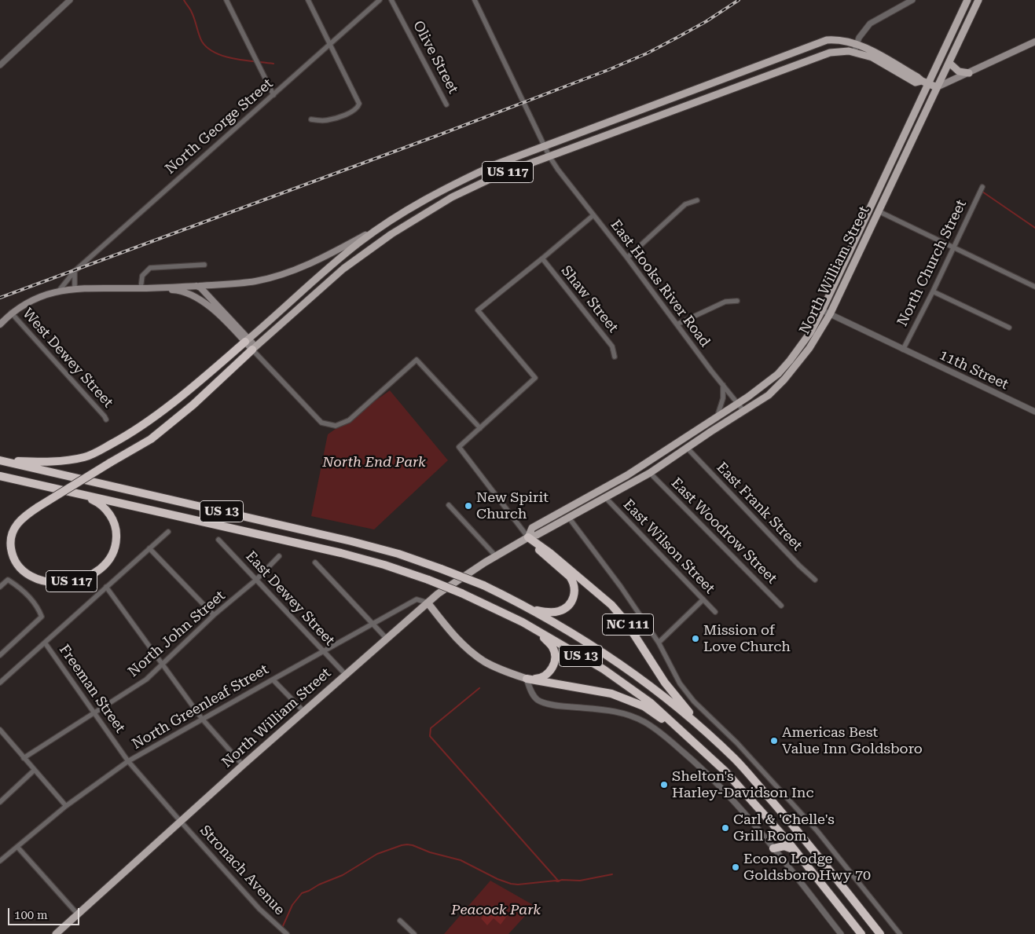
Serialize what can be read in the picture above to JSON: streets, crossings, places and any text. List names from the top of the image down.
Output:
{
  "streets": {
    "highway": ["US 117", "US 13", "NC 111"],
    "main road": ["North William Street"],
    "street": [
      "Olive Street",
      "North George Street",
      "North Church Street",
      "East Hooks River Road",
      "Shaw Street",
      "West Dewey Street",
      "11th Street",
      "East Frank Street",
      "East Woodrow Street",
      "East Wilson Street",
      "East Dewey Street",
      "North John Street",
      "Freeman Street",
      "North Greenleaf Street",
      "Stronach Avenue"
    ]
  },
  "crossings": [
    ["US 117", "East Hooks River Road"],
    ["US 117", "US 13"],
    ["North Church Street", "11th Street"],
    ["North William Street", "East Hooks River Road"],
    ["North William Street", "11th Street"],
    ["North William Street", "East Frank Street"],
    ["North William Street", "East Woodrow Street"],
    ["North William Street", "East Wilson Street"],
    ["North William Street", "East Dewey Street"],
    ["North William Street", "NC 111"],
    ["North William Street", "Freeman Street"],
    ["North William Street", "North Greenleaf Street"],
    ["North William Street", "Stronach Avenue"],
    ["US 13", "NC 111"],
    ["East Dewey Street", "North John Street"],
    ["East Dewey Street", "North Greenleaf Street"],
    ["North John Street", "Freeman Street"],
    ["Freeman Street", "North Greenleaf Street"],
    ["Freeman Street", "Stronach Avenue"]
  ],
  "parks": ["North End Park", "Peacock Park"],
  "places": [
    "New Spirit Church",
    "Mission of Love Church",
    "Americas Best Value Inn Goldsboro",
    "Shelton's Harley-Davidson Inc",
    "Carl & 'Chelle's Grill Room",
    "Econo Lodge Goldsboro Hwy 70"
  ],
  "scale_bar": "100 m"
}
